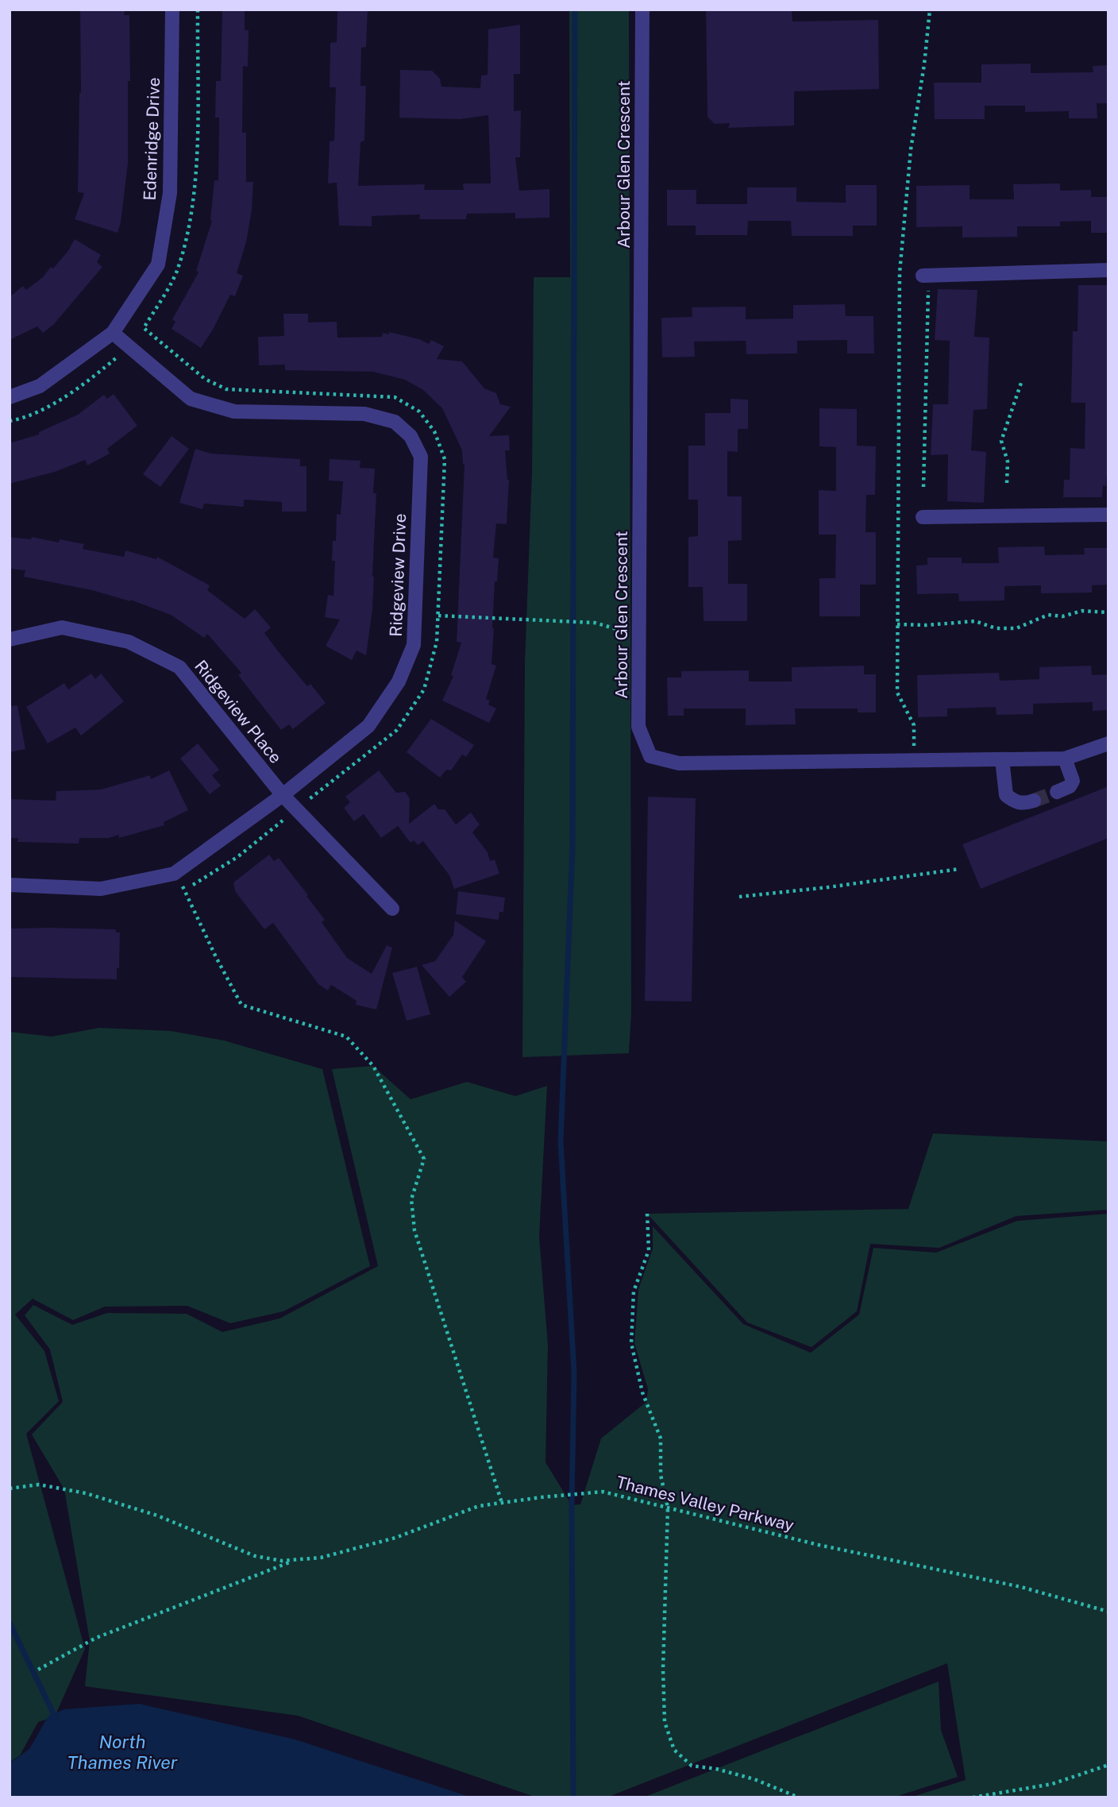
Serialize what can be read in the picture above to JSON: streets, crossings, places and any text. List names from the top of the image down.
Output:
{
  "streets": {
    "street": [
      "Edenridge Drive",
      "Arbour Glen Crescent",
      "Ridgeview Drive",
      "Ridgeview Place"
    ],
    "path": ["Thames Valley Parkway"]
  },
  "crossings": [
    ["Edenridge Drive", "Ridgeview Drive"],
    ["Ridgeview Drive", "Ridgeview Place"]
  ],
  "water": ["North Thames River"]
}
